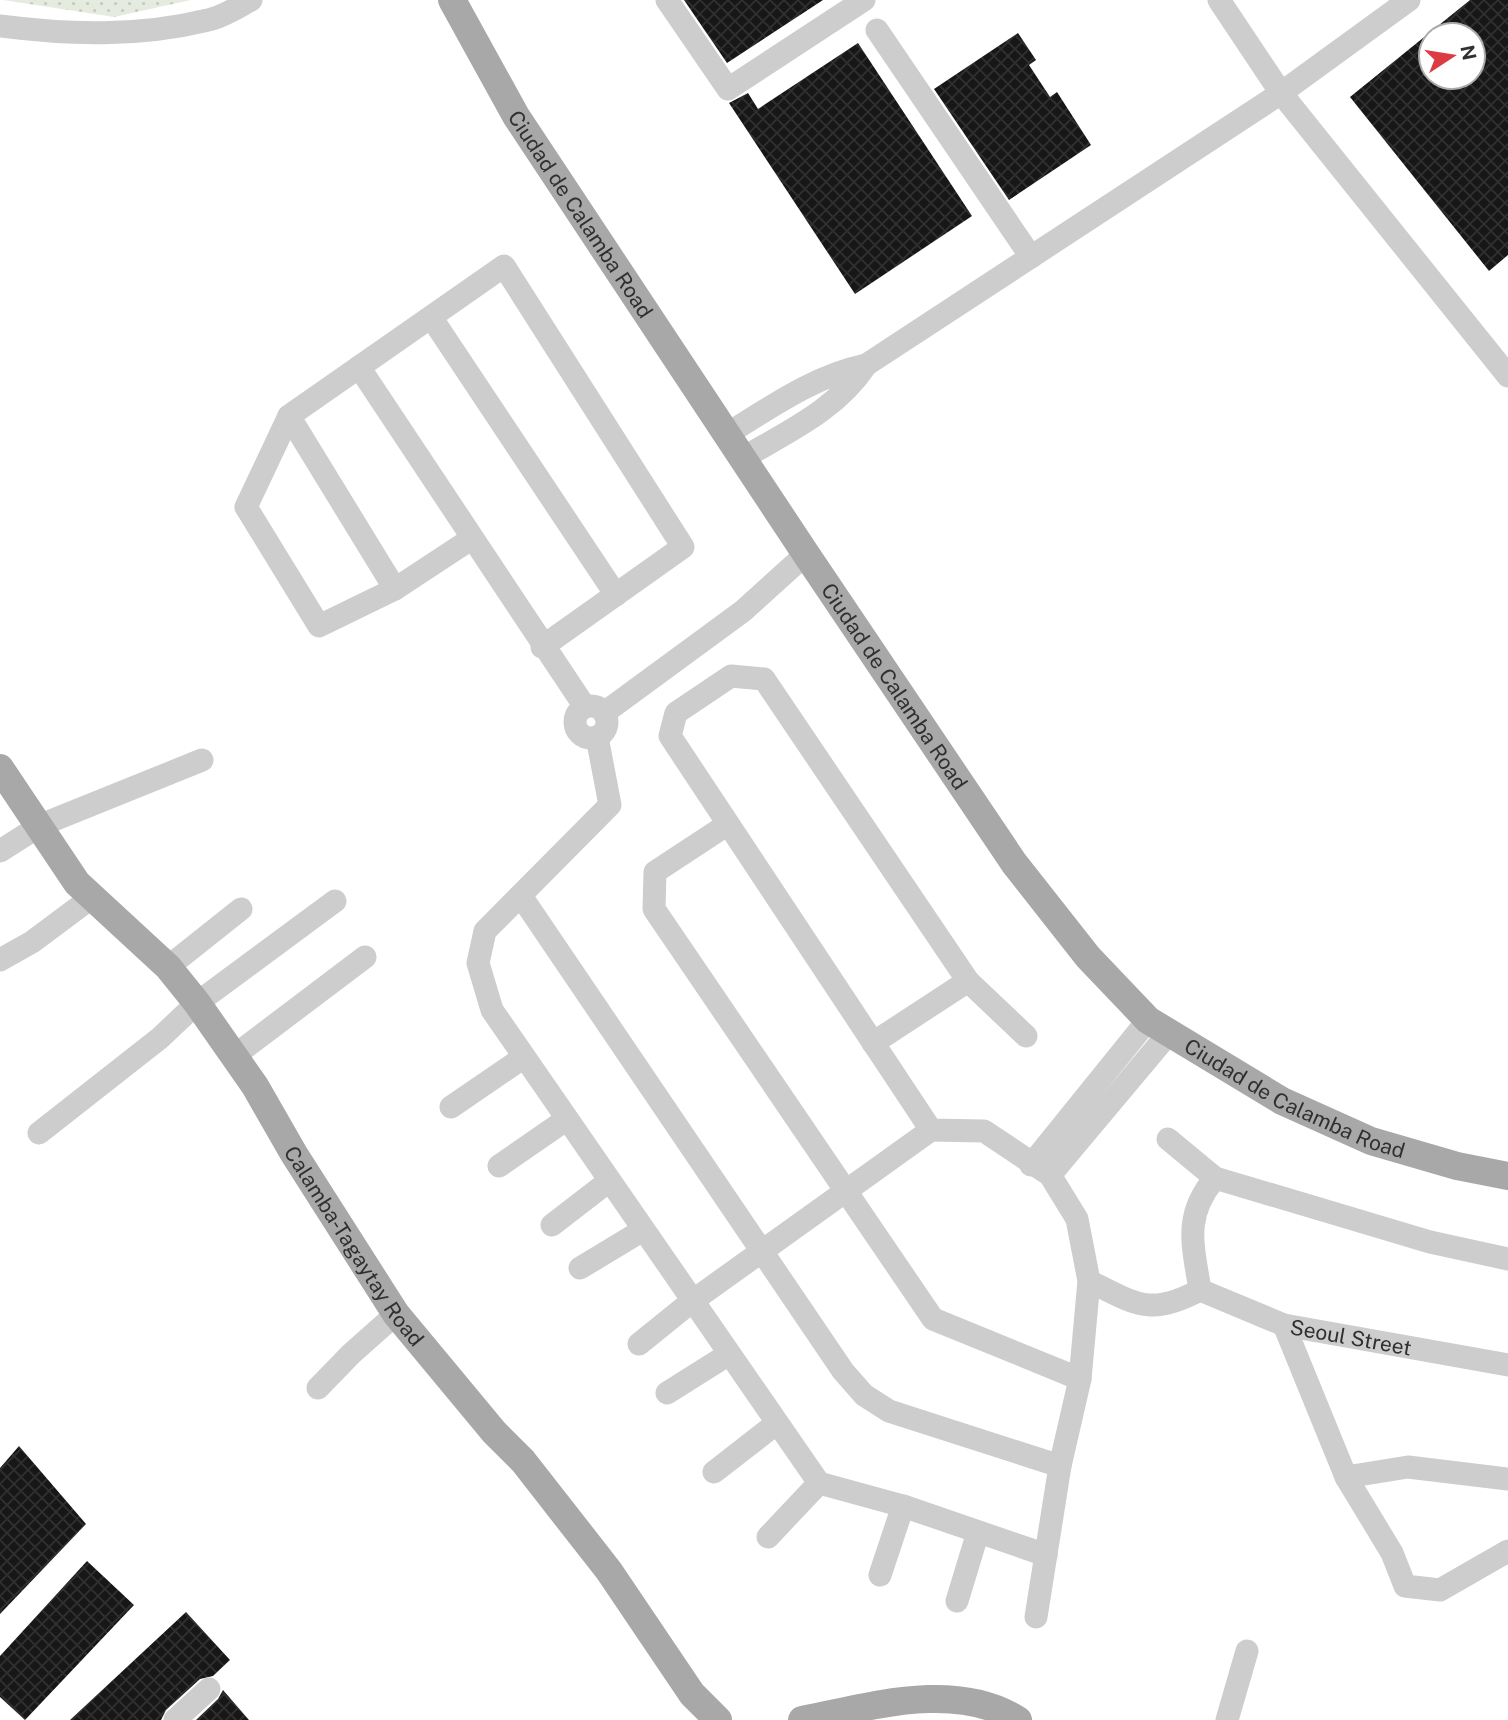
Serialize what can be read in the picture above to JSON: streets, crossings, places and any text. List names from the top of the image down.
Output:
{
  "streets": {
    "main road": ["Ciudad de Calamba Road", "Calamba-Tagaytay Road"],
    "street": ["Seoul Street"]
  },
  "north": "right"
}
